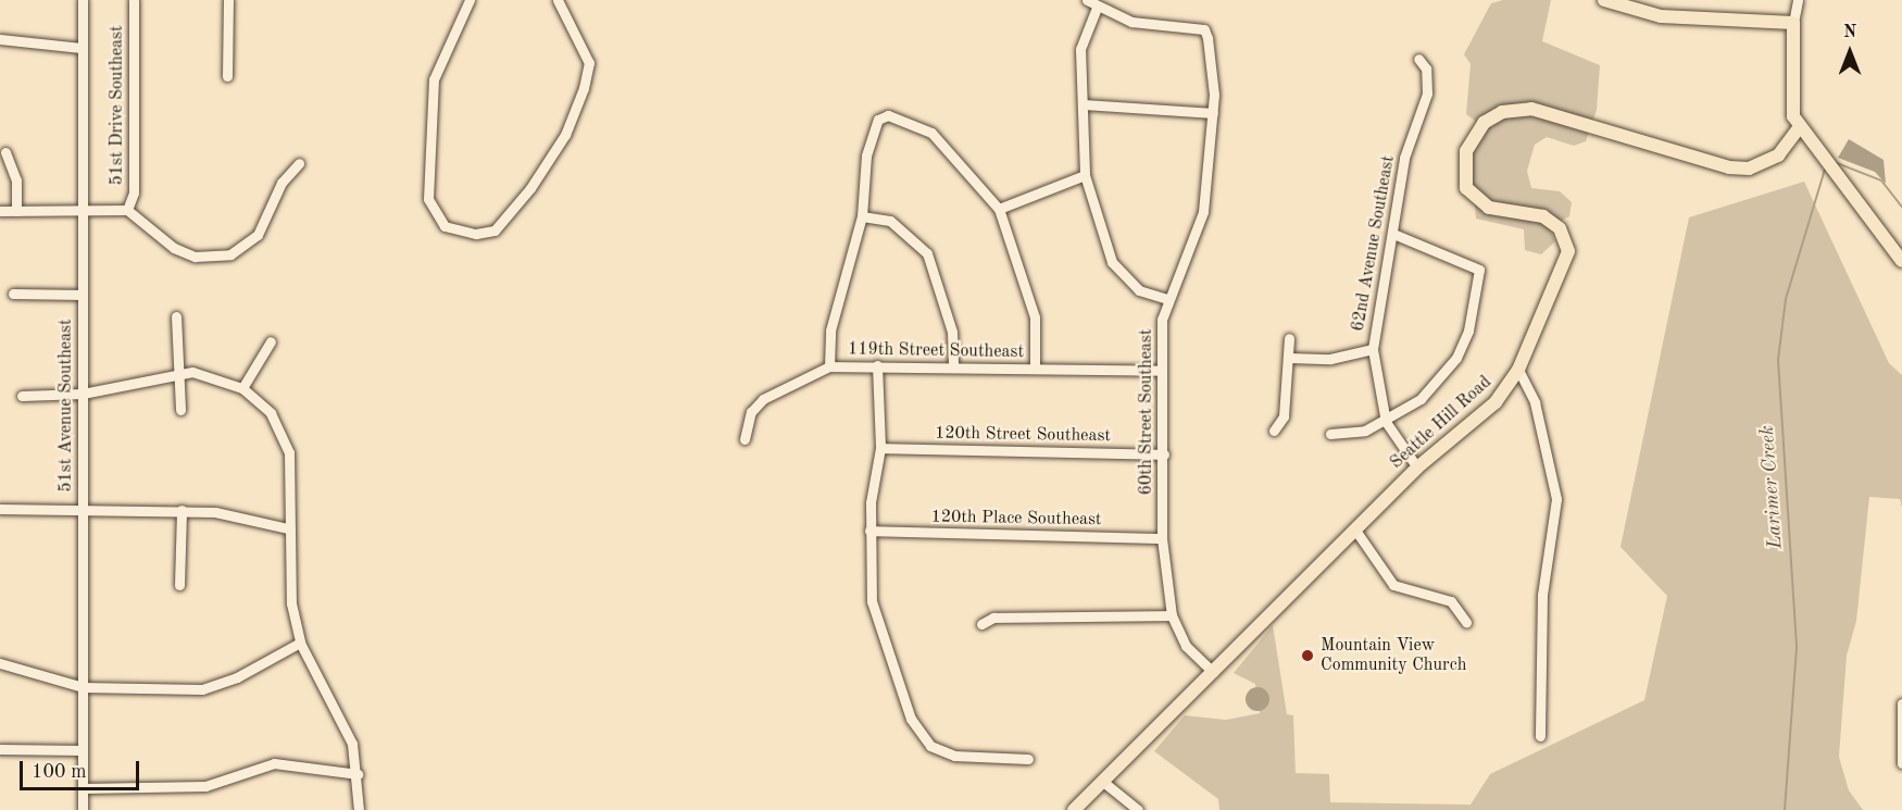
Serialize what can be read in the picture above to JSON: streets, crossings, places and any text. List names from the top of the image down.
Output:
{
  "streets": {
    "main road": ["Seattle Hill Road"],
    "street": [
      "51st Drive Southeast",
      "62nd Avenue Southeast",
      "119th Street Southeast",
      "51st Avenue Southeast",
      "60th Street Southeast",
      "120th Street Southeast",
      "120th Place Southeast"
    ]
  },
  "crossings": [
    ["62nd Avenue Southeast", "Seattle Hill Road"],
    ["119th Street Southeast", "60th Street Southeast"],
    ["60th Street Southeast", "Seattle Hill Road"],
    ["60th Street Southeast", "120th Street Southeast"],
    ["60th Street Southeast", "120th Place Southeast"]
  ],
  "water": ["Larimer Creek"],
  "places": ["Mountain View Community Church"],
  "scale_bar": "100 m",
  "north": "top"
}
